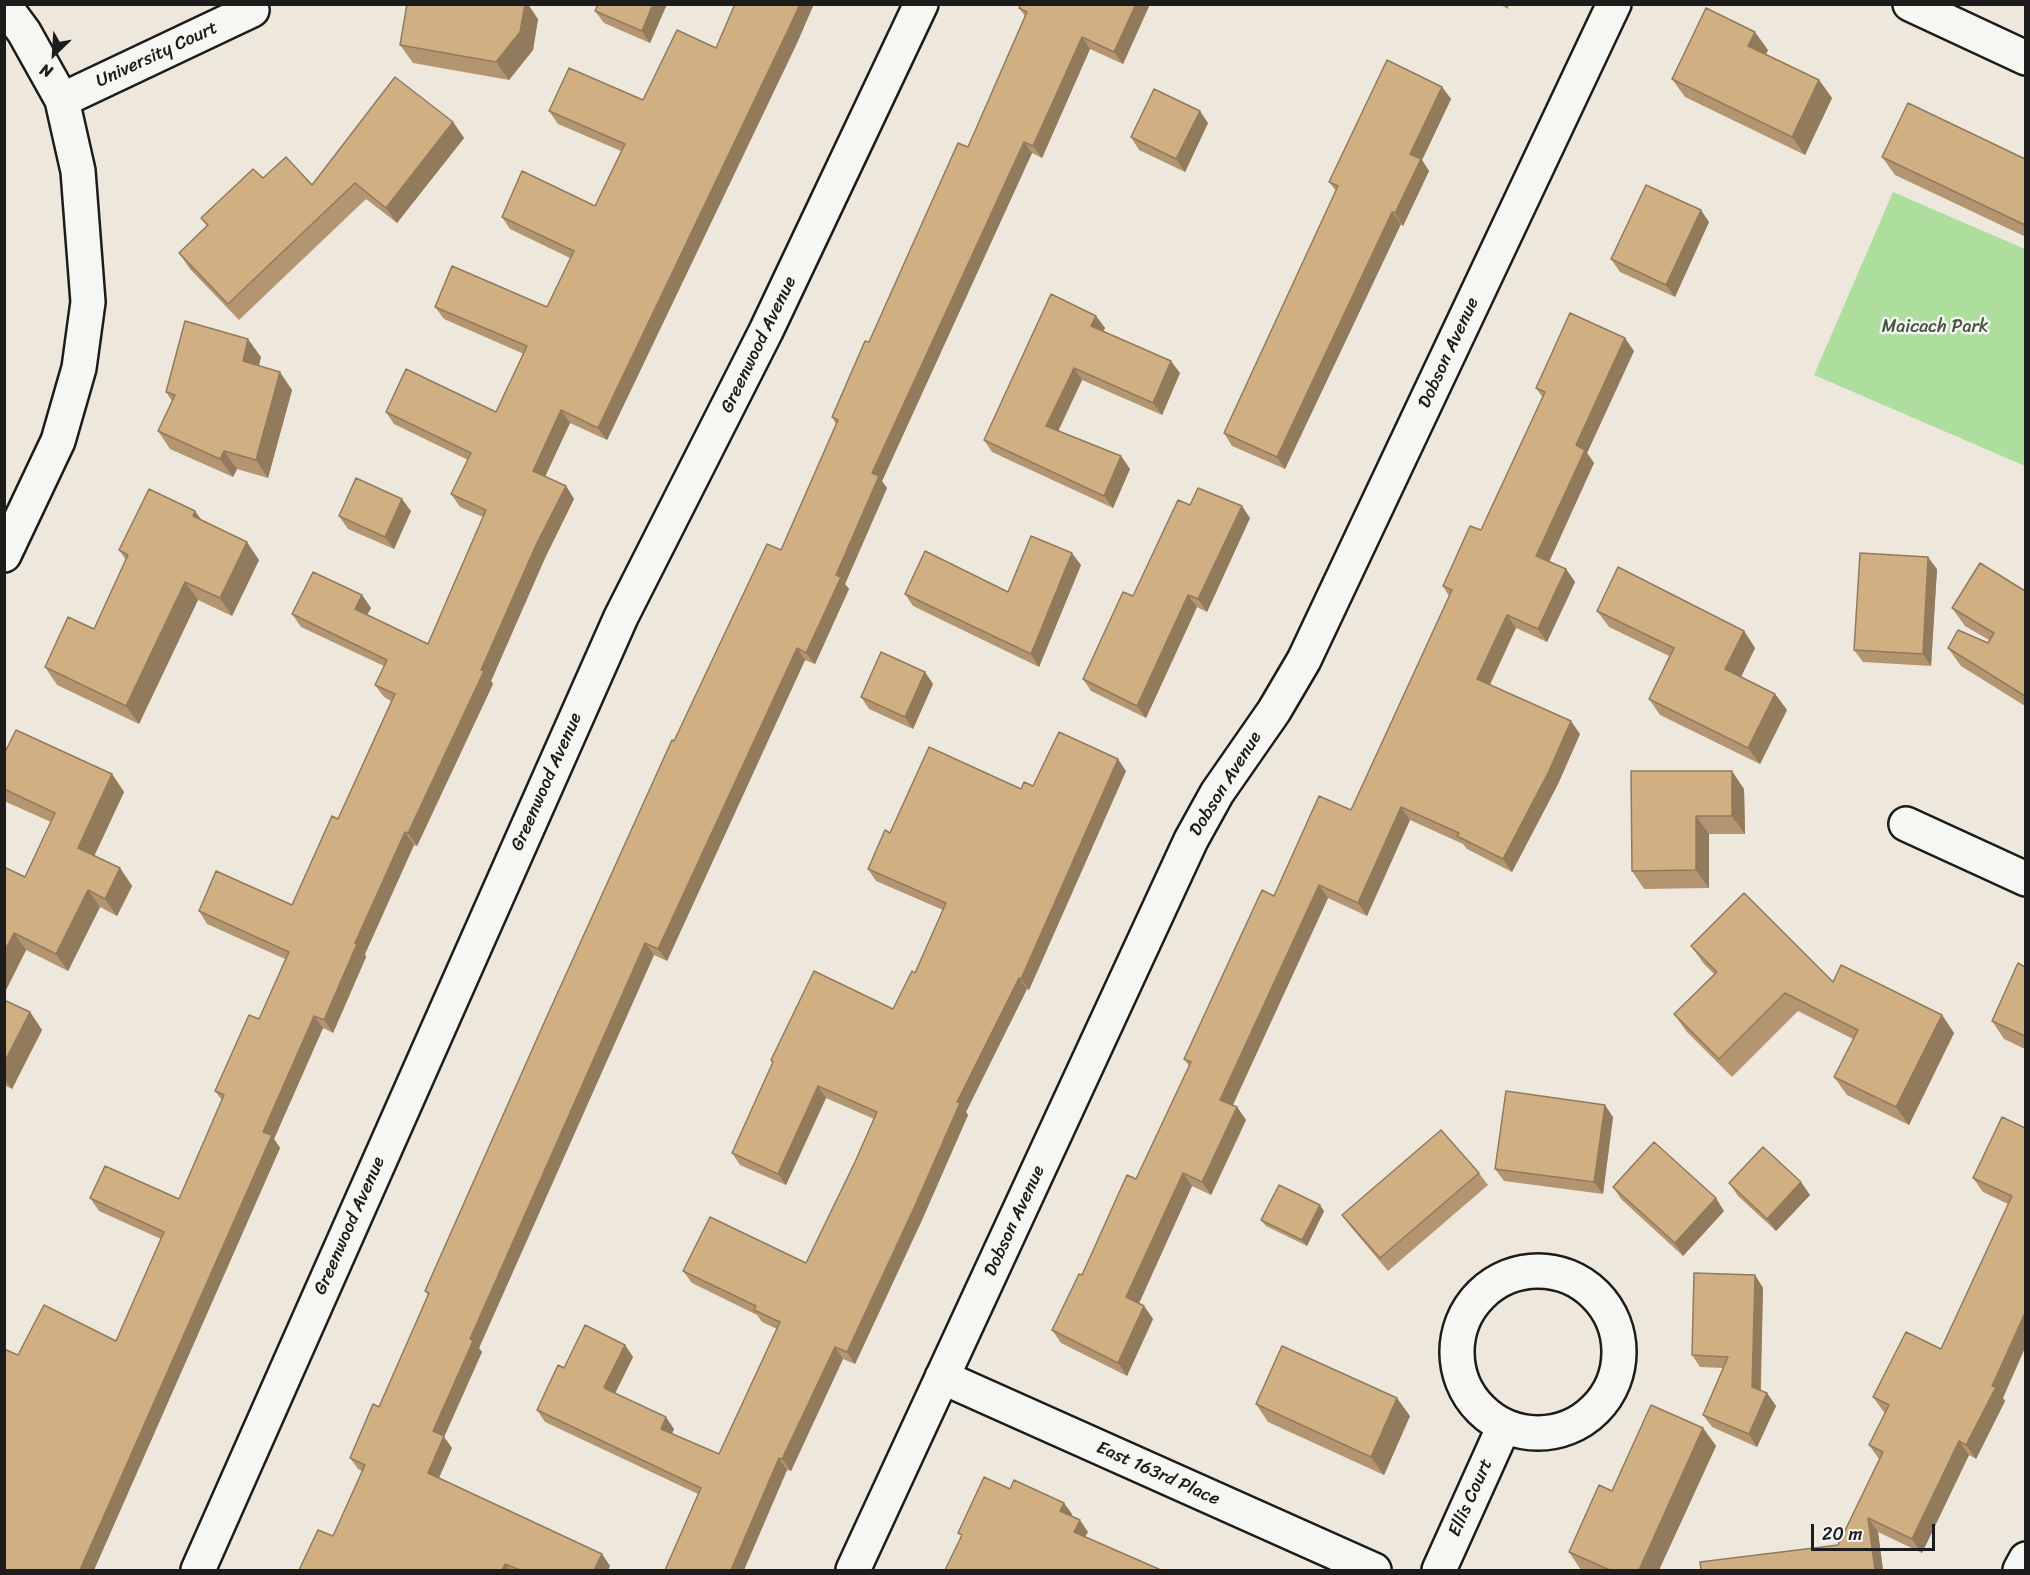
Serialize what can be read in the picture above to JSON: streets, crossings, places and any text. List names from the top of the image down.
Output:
{
  "streets": {
    "street": [
      "University Court",
      "Greenwood Avenue",
      "Dobson Avenue",
      "East 163rd Place",
      "Ellis Court"
    ]
  },
  "crossings": [
    ["Dobson Avenue", "East 163rd Place"]
  ],
  "parks": ["Maicach Park"],
  "scale_bar": "20 m",
  "north": "bottom left"
}
